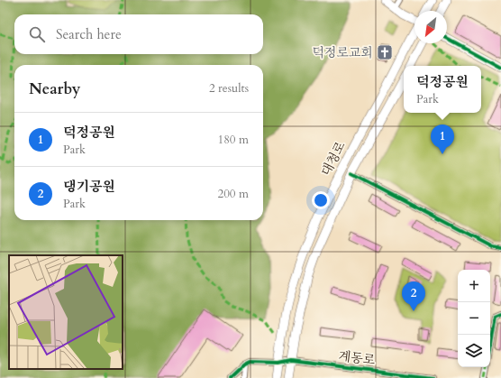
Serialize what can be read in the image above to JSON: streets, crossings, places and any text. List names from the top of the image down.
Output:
{
  "streets": {
    "main road": ["대청로"],
    "street": ["계동로"]
  },
  "crossings": [
    ["대청로", "계동로"]
  ],
  "places": {
    "church": ["덕정로교회"]
  },
  "north": "bottom left",
  "page": {
    "search": "Search here",
    "heading": ["Nearby", "2 results"],
    "popup": ["덕정공원", "Park"],
    "list": [
      {
        "mark": "1",
        "name": "덕정공원",
        "note": "Park",
        "value": "180 m"
      },
      {
        "mark": "2",
        "name": "댕기공원",
        "note": "Park",
        "value": "200 m"
      }
    ],
    "pins": ["1", "2"],
    "map_buttons": ["+", "−"]
  }
}
